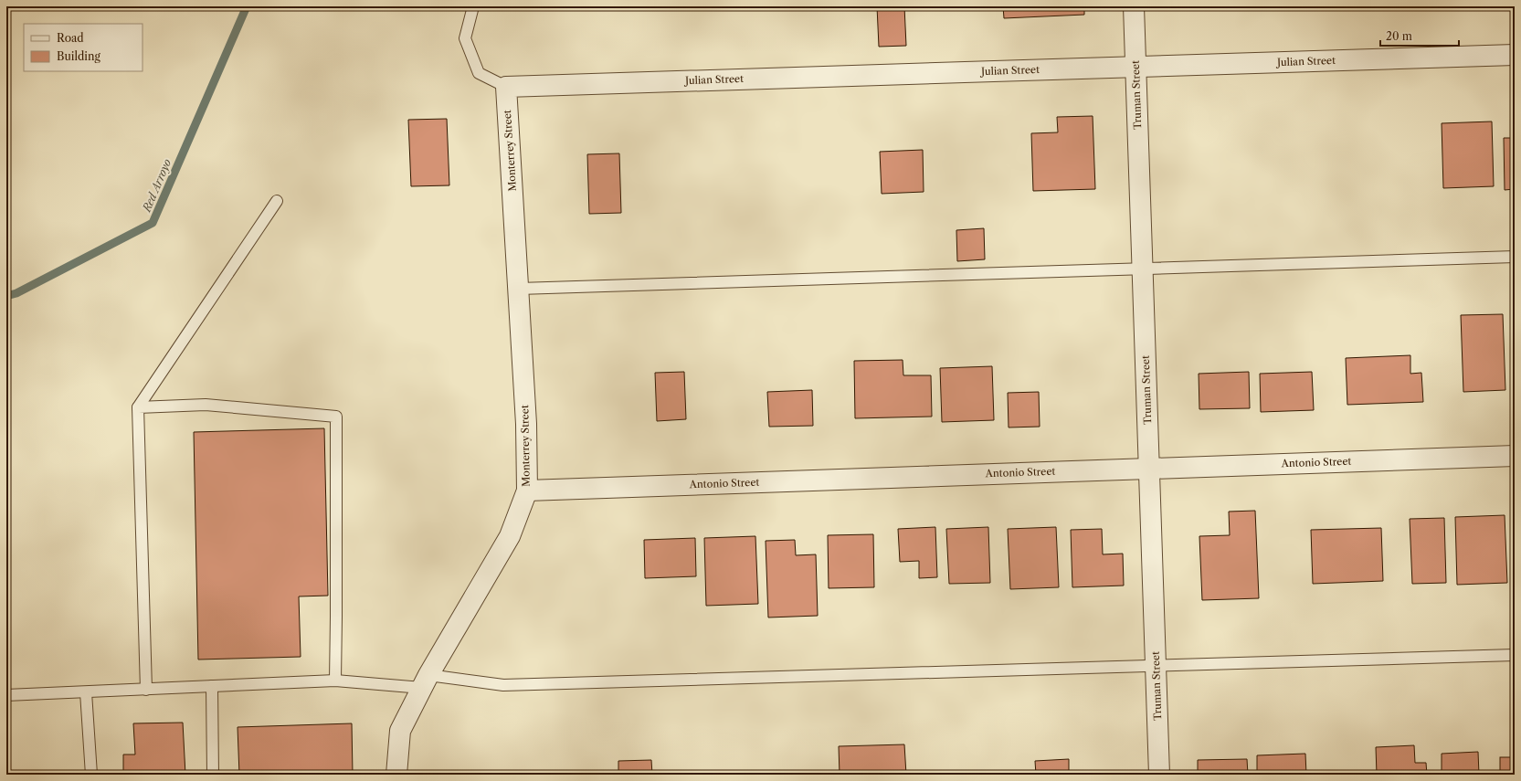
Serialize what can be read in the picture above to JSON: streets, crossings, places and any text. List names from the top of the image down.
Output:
{
  "streets": {
    "street": [
      "Julian Street",
      "Truman Street",
      "Monterrey Street",
      "Antonio Street"
    ]
  },
  "crossings": [
    ["Julian Street", "Truman Street"],
    ["Julian Street", "Monterrey Street"],
    ["Truman Street", "Antonio Street"],
    ["Monterrey Street", "Antonio Street"]
  ],
  "water": ["Red Arroyo"],
  "legend": ["Road", "Building"],
  "scale_bar": "20 m"
}
